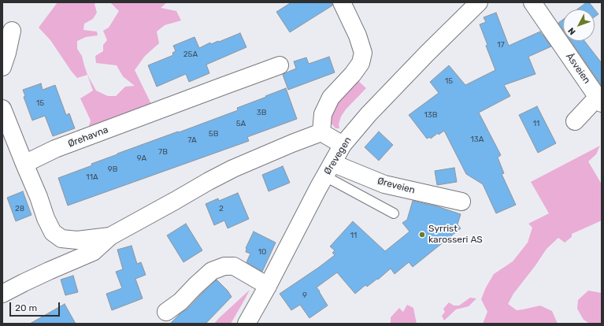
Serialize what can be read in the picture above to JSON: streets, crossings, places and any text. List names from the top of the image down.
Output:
{
  "streets": {
    "street": [
      "Åsveien",
      "Ørehavna",
      "Ørevegen",
      "Øreveien"
    ]
  },
  "crossings": [
    ["Ørevegen", "Øreveien"]
  ],
  "places": ["Syrrist karosseri AS"],
  "house_numbers": [
    "17",
    "25A",
    "15",
    "15",
    "3B",
    "13B",
    "5A",
    "11",
    "5B",
    "13A",
    "7A",
    "7B",
    "9A",
    "9B",
    "11A",
    "28",
    "2",
    "11",
    "10",
    "9"
  ],
  "scale_bar": "20 m",
  "north": "bottom left"
}
